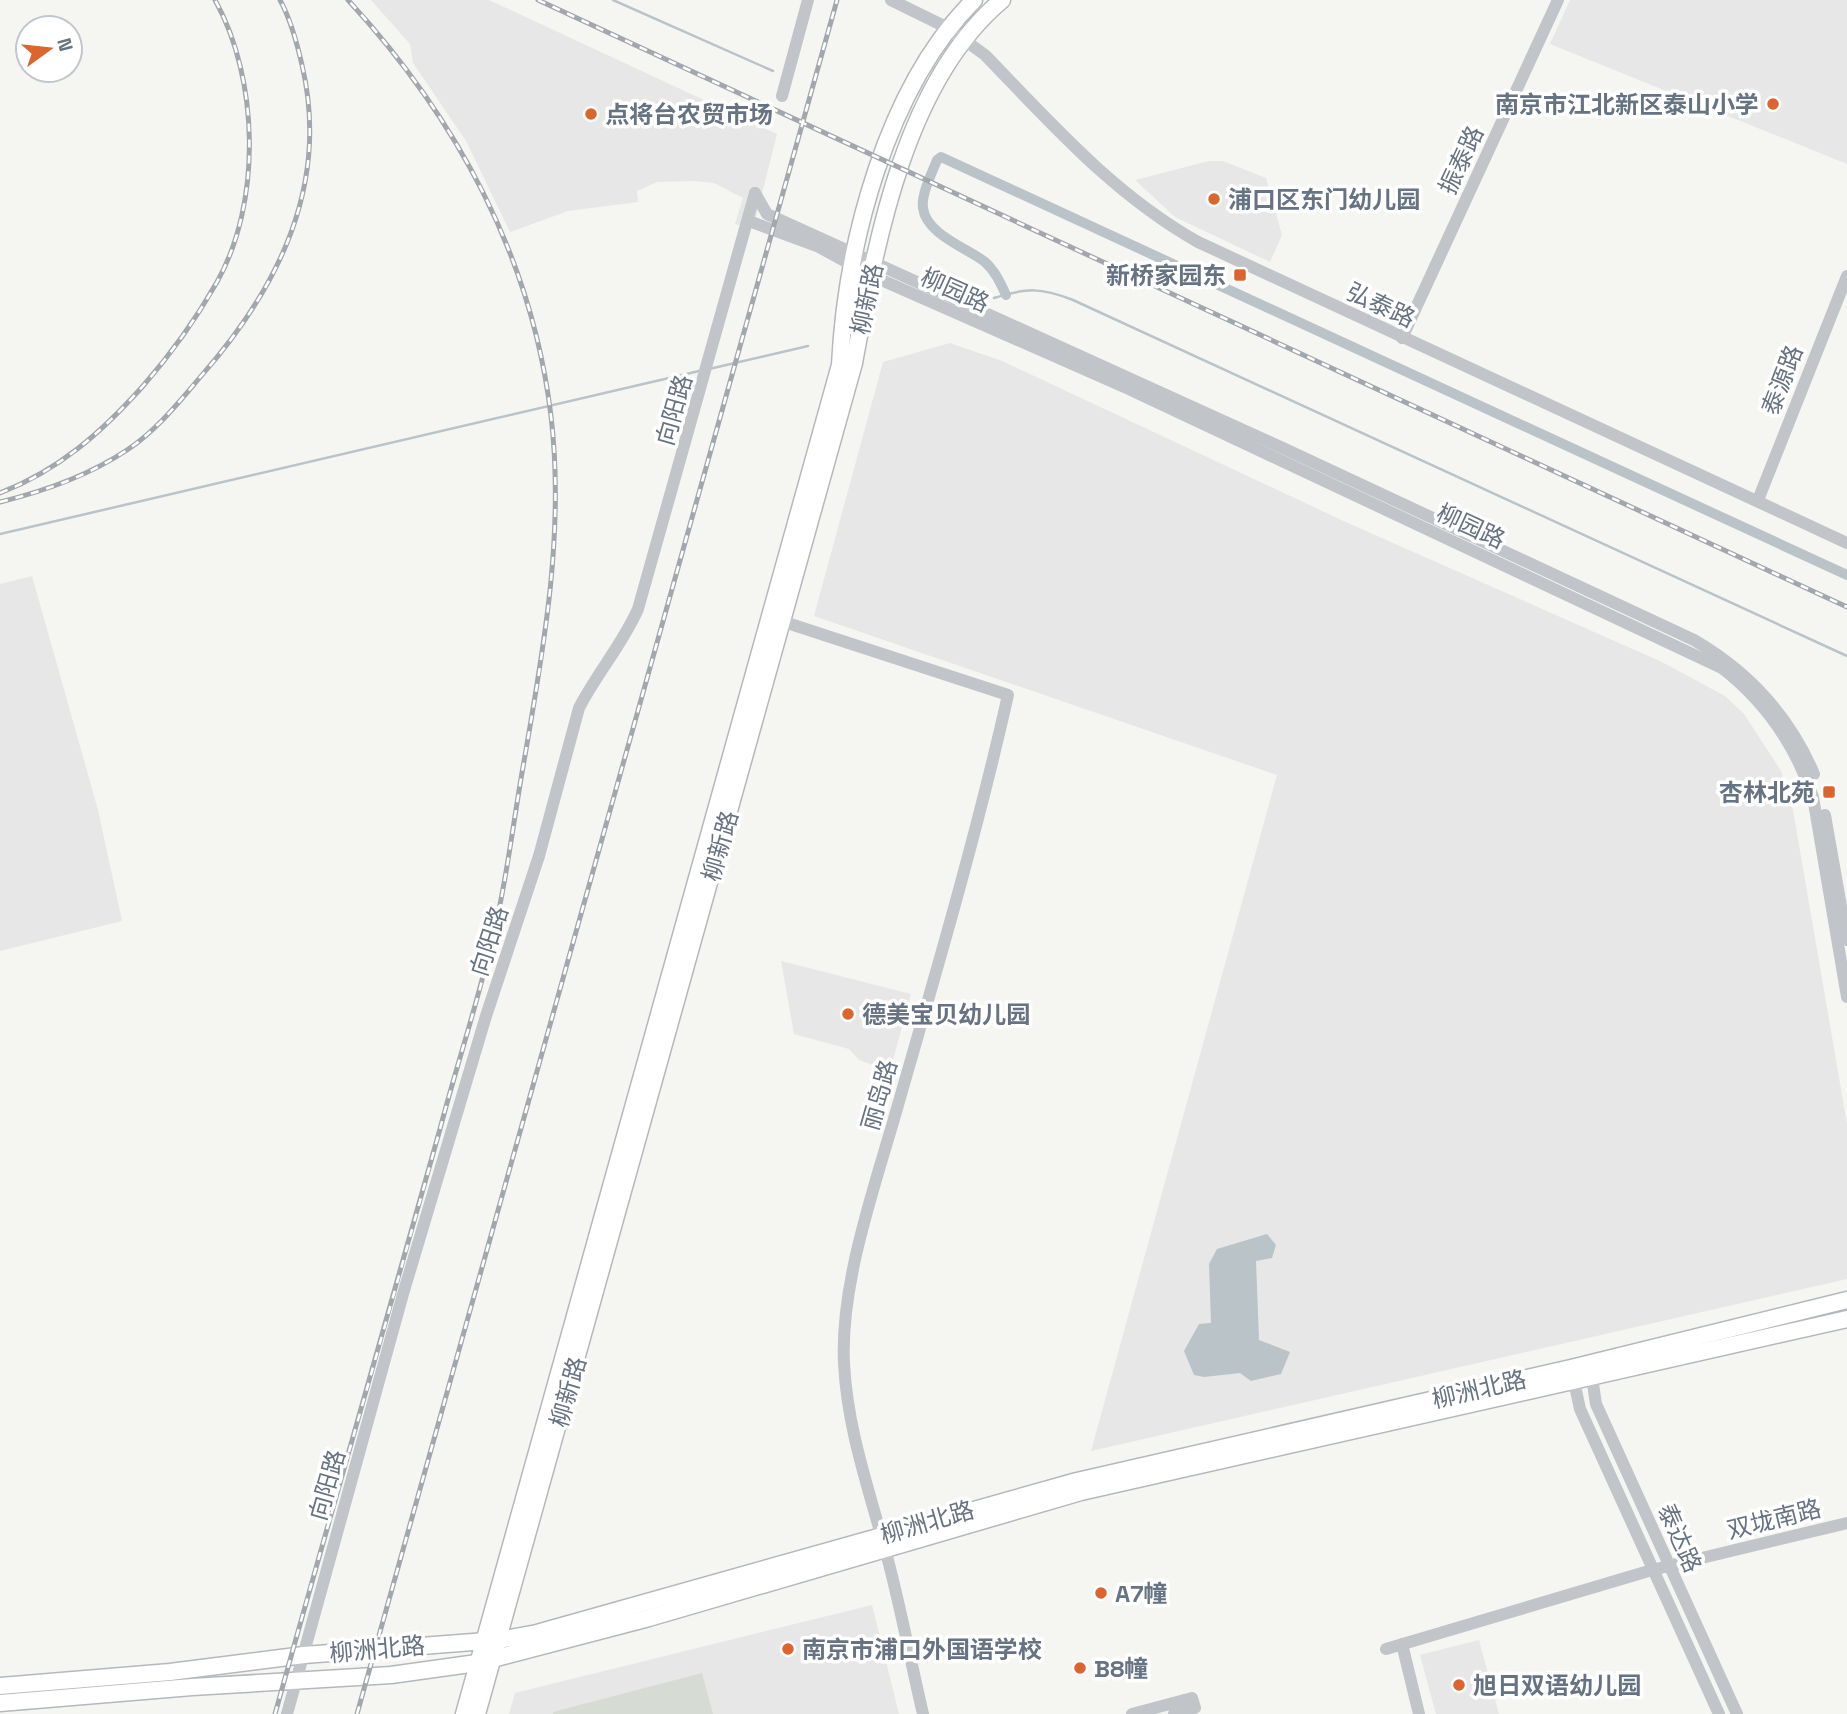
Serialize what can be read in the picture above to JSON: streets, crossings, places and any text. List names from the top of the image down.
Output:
{
  "streets": {
    "main road": ["柳新路", "柳洲北路"],
    "street": [
      "振泰路",
      "柳园路",
      "弘泰路",
      "泰源路",
      "向阳路",
      "丽岛路",
      "双垅南路",
      "泰达路"
    ]
  },
  "crossings": [
    ["振泰路", "弘泰路"],
    ["柳园路", "柳新路"],
    ["柳新路", "弘泰路"],
    ["柳新路", "向阳路"],
    ["柳新路", "丽岛路"],
    ["柳新路", "柳洲北路"],
    ["弘泰路", "泰源路"],
    ["向阳路", "柳洲北路"],
    ["丽岛路", "柳洲北路"],
    ["柳洲北路", "泰达路"],
    ["双垅南路", "泰达路"]
  ],
  "places": {
    "other": [
      "南京市江北新区泰山小学",
      "点将台农贸市场",
      "浦口区东门幼儿园",
      "德美宝贝幼儿园",
      "A7幢",
      "南京市浦口外国语学校",
      "B8幢",
      "旭日双语幼儿园"
    ],
    "transit": ["新桥家园东", "杏林北苑"]
  },
  "north": "right"
}
